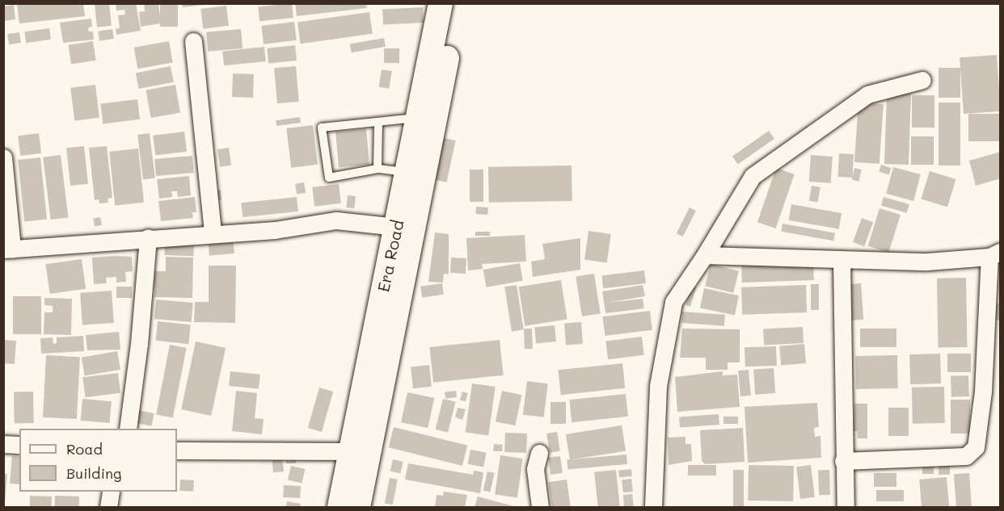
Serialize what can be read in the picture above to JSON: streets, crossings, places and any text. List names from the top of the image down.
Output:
{
  "streets": {
    "main road": ["Era Road"]
  },
  "legend": ["Road", "Building"]
}
